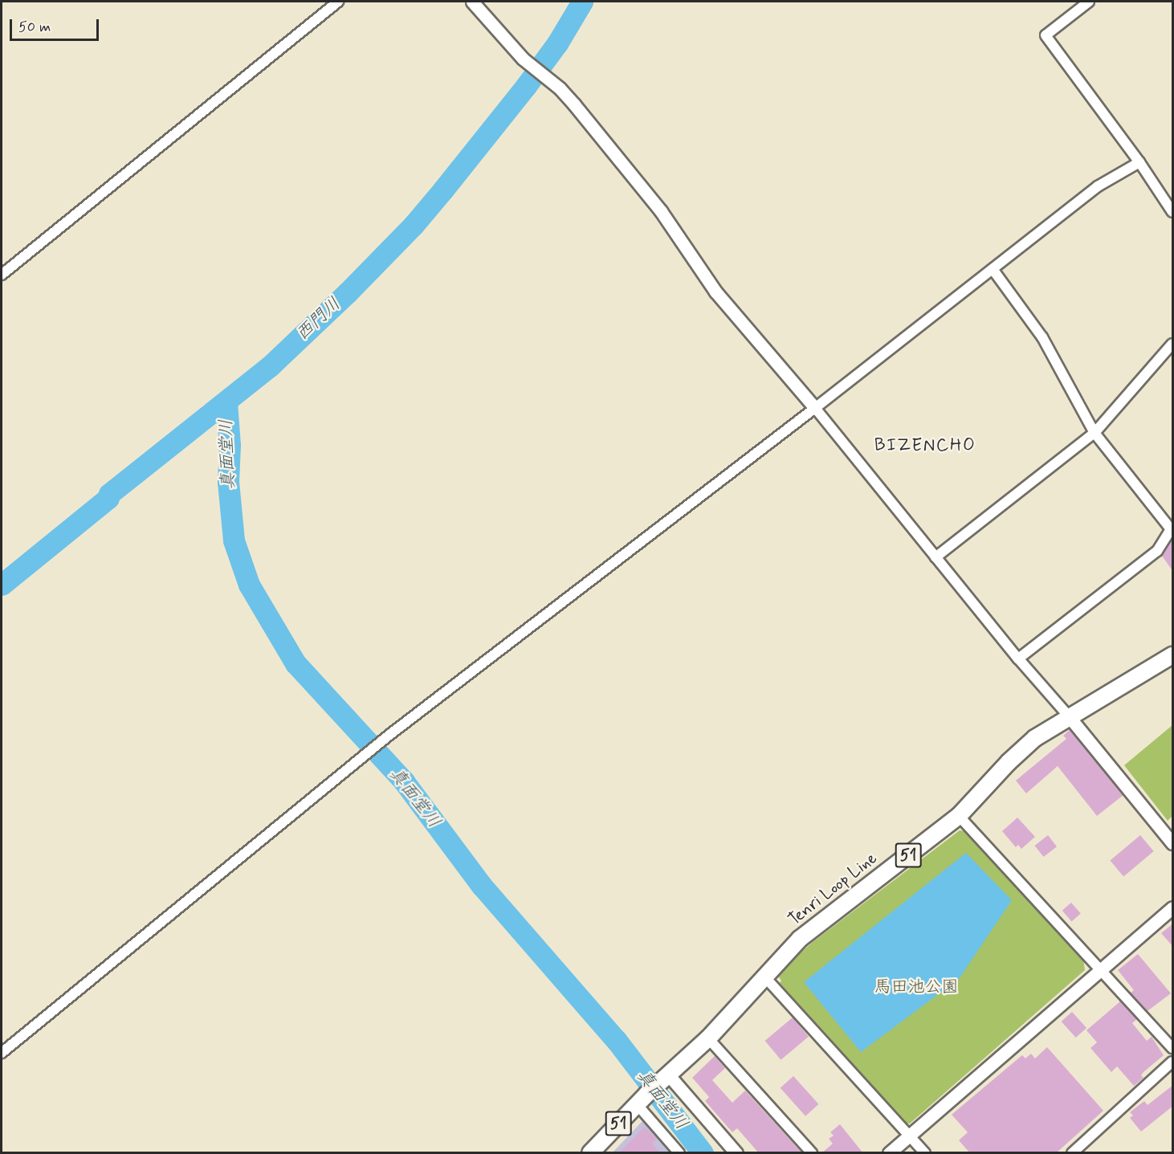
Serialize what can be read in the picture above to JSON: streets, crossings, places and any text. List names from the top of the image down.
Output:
{
  "streets": {
    "main road": ["51", "Tenri Loop Line"]
  },
  "districts": ["BIZENCHO"],
  "water": ["西門川", "真面堂川"],
  "parks": ["馬田池公園"],
  "scale_bar": "50 m"
}
